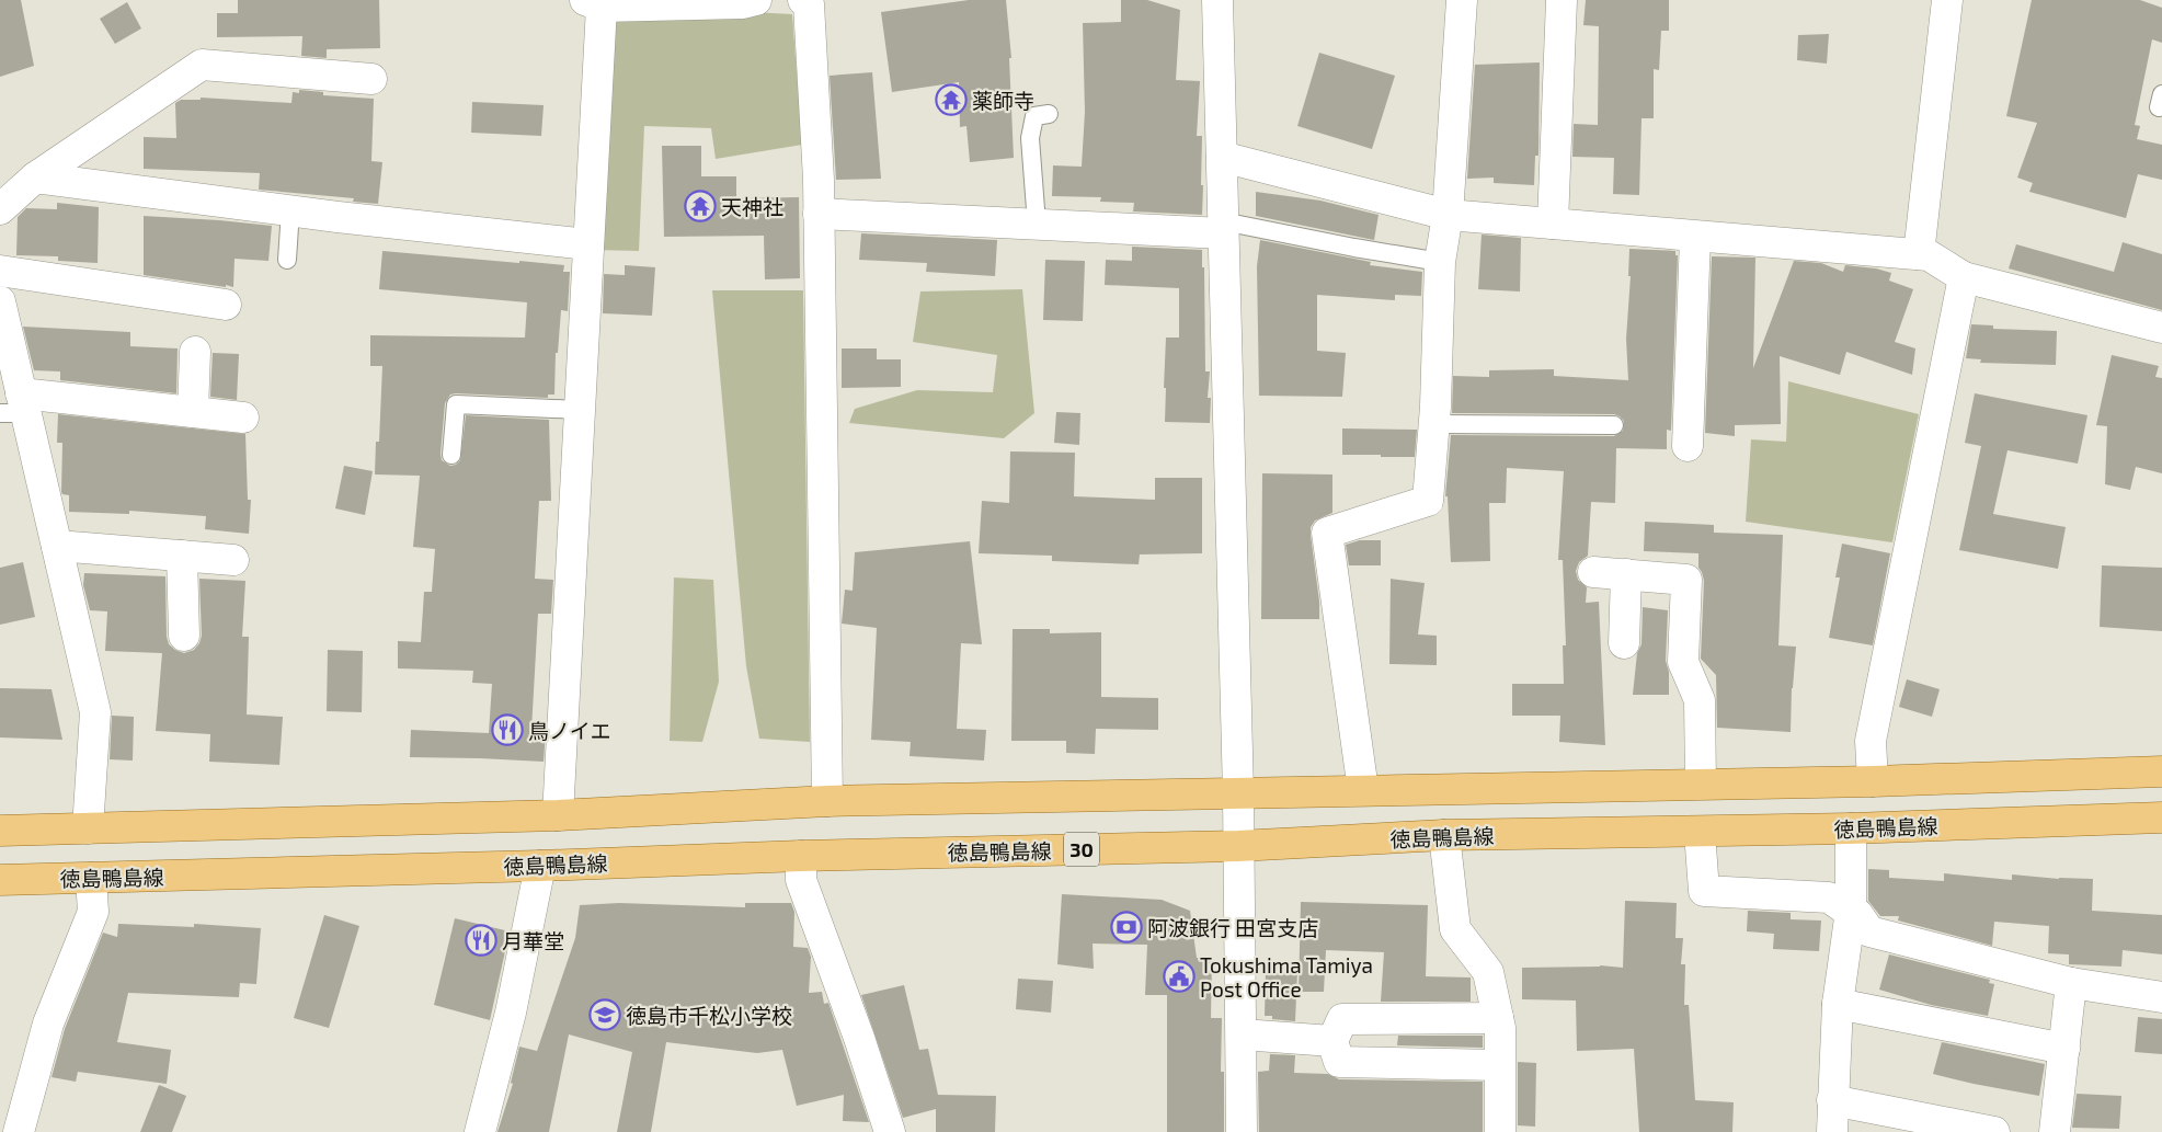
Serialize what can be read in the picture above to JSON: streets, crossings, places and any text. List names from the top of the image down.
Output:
{
  "streets": {
    "main road": ["徳島鴨島線", "30"]
  },
  "places": {
    "temple": ["薬師寺", "天神社"],
    "restaurant": ["鳥ノイエ", "月華堂"],
    "bank": ["阿波銀行 田宮支店"],
    "public building": ["Tokushima Tamiya Post Office"],
    "school or university": ["徳島市千松小学校"]
  }
}
